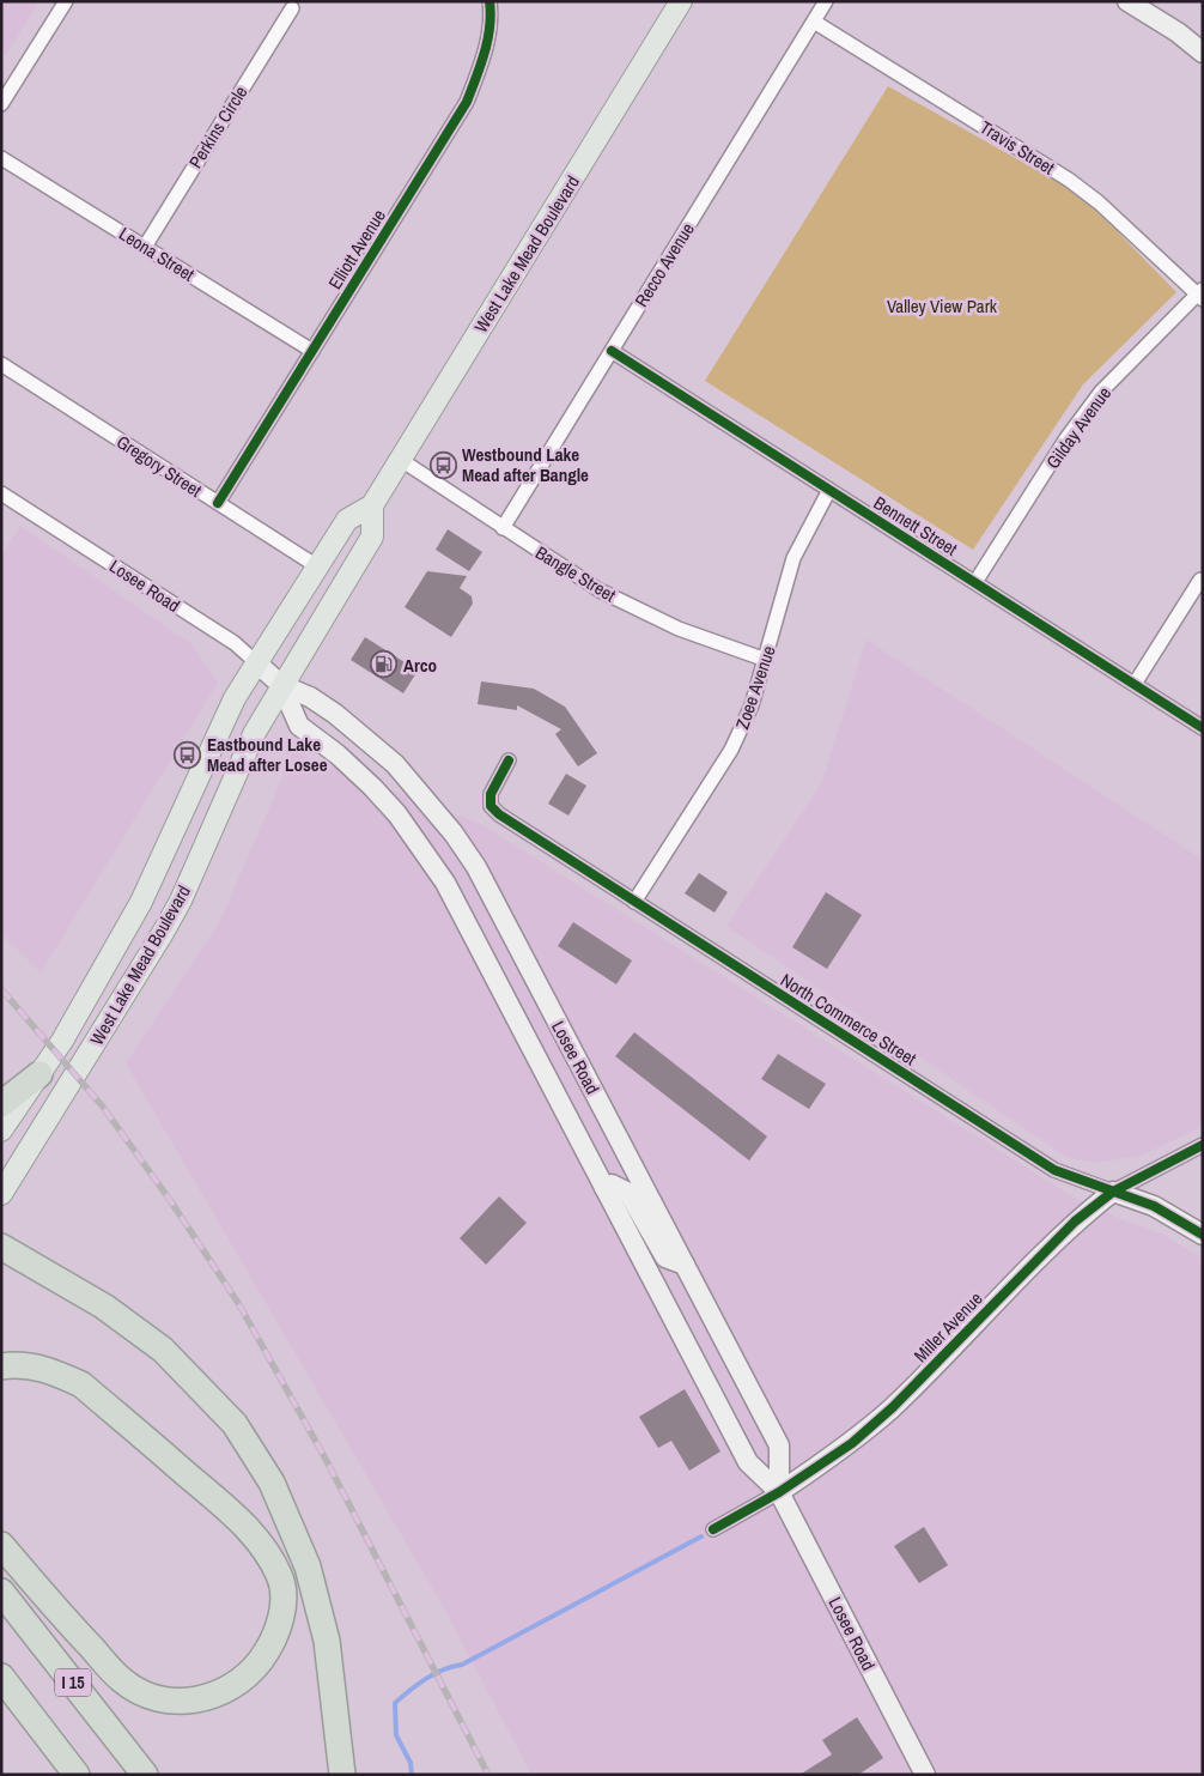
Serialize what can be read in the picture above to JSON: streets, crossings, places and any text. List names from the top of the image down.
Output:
{
  "streets": {
    "highway": ["I 15"],
    "main road": [
      "West Lake Mead Boulevard",
      "Losee Road",
      "North Commerce Street",
      "Miller Avenue"
    ],
    "street": [
      "Perkins Circle",
      "Travis Street",
      "Elliott Avenue",
      "Leona Street",
      "Recco Avenue",
      "Gilday Avenue",
      "Gregory Street",
      "Bennett Street",
      "Bangle Street",
      "Zoee Avenue"
    ]
  },
  "crossings": [
    ["Perkins Circle", "Leona Street"],
    ["Travis Street", "Recco Avenue"],
    ["Travis Street", "Gilday Avenue"],
    ["Elliott Avenue", "Leona Street"],
    ["Elliott Avenue", "Gregory Street"],
    ["West Lake Mead Boulevard", "Gregory Street"],
    ["West Lake Mead Boulevard", "Bangle Street"],
    ["West Lake Mead Boulevard", "Losee Road"],
    ["Recco Avenue", "Bennett Street"],
    ["Recco Avenue", "Bangle Street"],
    ["Gilday Avenue", "Bennett Street"],
    ["Bennett Street", "Zoee Avenue"],
    ["Bangle Street", "Zoee Avenue"],
    ["Losee Road", "Miller Avenue"],
    ["Zoee Avenue", "North Commerce Street"],
    ["North Commerce Street", "Miller Avenue"]
  ],
  "parks": ["Valley View Park"],
  "places": {
    "bus stop": ["Westbound Lake Mead after Bangle", "Eastbound Lake Mead after Losee"],
    "fuel station": ["Arco"]
  }
}
